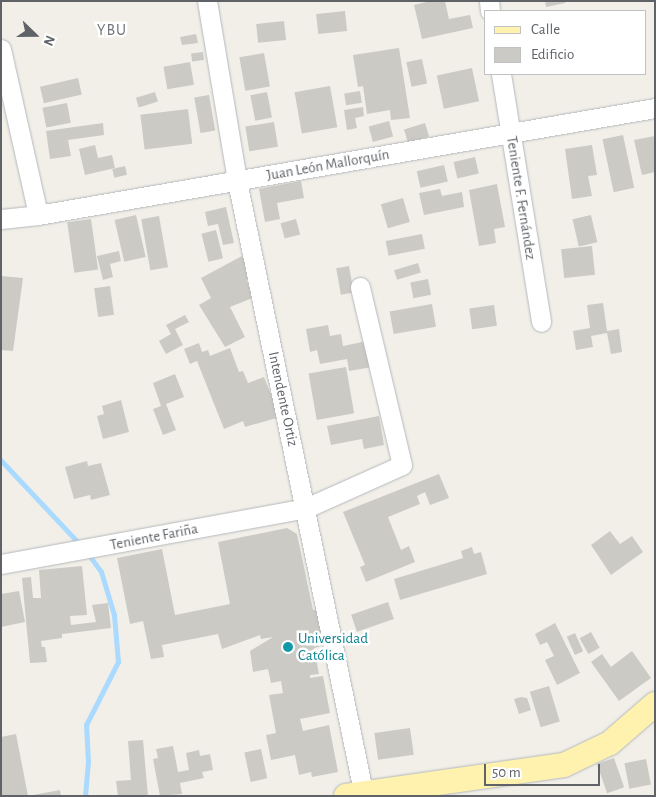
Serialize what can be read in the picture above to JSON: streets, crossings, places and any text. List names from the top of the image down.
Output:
{
  "streets": {
    "street": [
      "Juan León Mallorquín",
      "Teniente F. Fernández",
      "Intendente Ortiz",
      "Teniente Fariña"
    ]
  },
  "crossings": [
    ["Juan León Mallorquín", "Teniente F. Fernández"],
    ["Juan León Mallorquín", "Intendente Ortiz"],
    ["Intendente Ortiz", "Teniente Fariña"]
  ],
  "districts": ["YBU"],
  "places": ["Universidad Católica"],
  "legend": ["Calle", "Edificio"],
  "scale_bar": "50 m",
  "north": "right"
}
